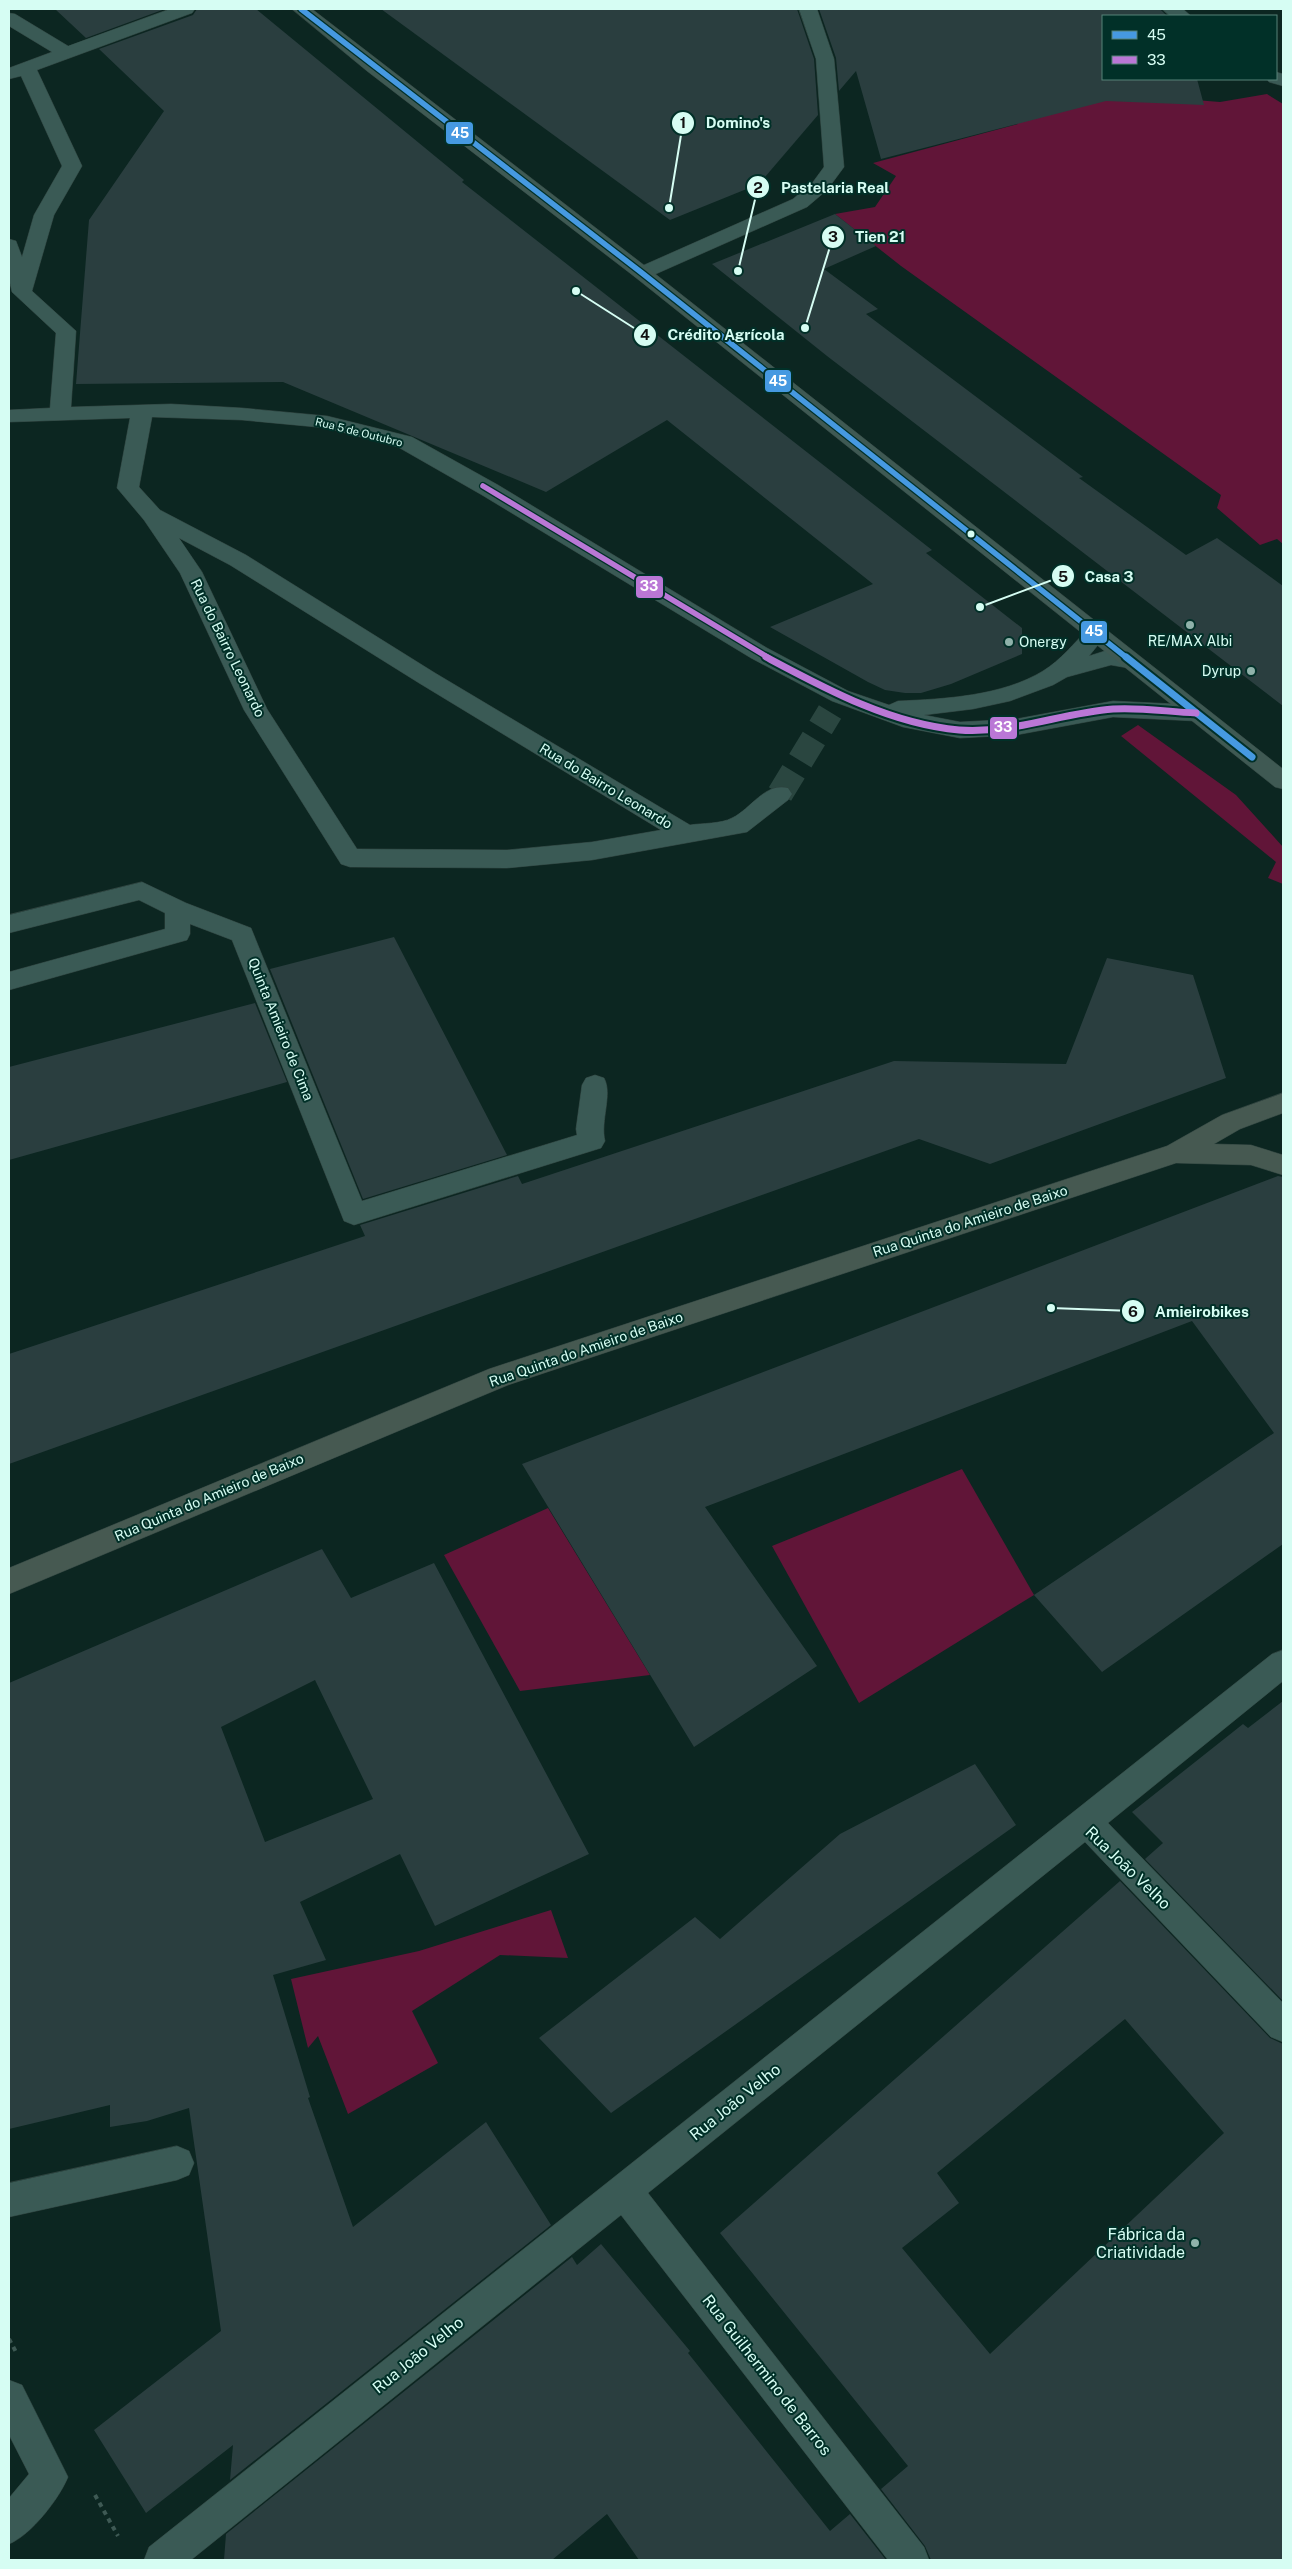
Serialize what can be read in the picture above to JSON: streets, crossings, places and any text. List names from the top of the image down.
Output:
{
  "streets": {
    "main road": ["Rua Quinta do Amieiro de Baixo"],
    "street": [
      "Rua 5 de Outubro",
      "Rua do Bairro Leonardo",
      "Quinta Amieiro de Cima",
      "Rua João Velho",
      "Rua Guilhermino de Barros"
    ]
  },
  "crossings": [
    ["Rua João Velho", "Rua Guilhermino de Barros"]
  ],
  "places": [
    "Domino's",
    "Pastelaria Real",
    "Crédito Agrícola",
    "Tien 21",
    "Casa 3",
    "RE/MAX Albi",
    "Onergy",
    "Dyrup",
    "Amieirobikes",
    "Fábrica da Criatividade"
  ],
  "lines": ["transit line 45", "transit line 33"],
  "legend": ["45", "33"]
}
